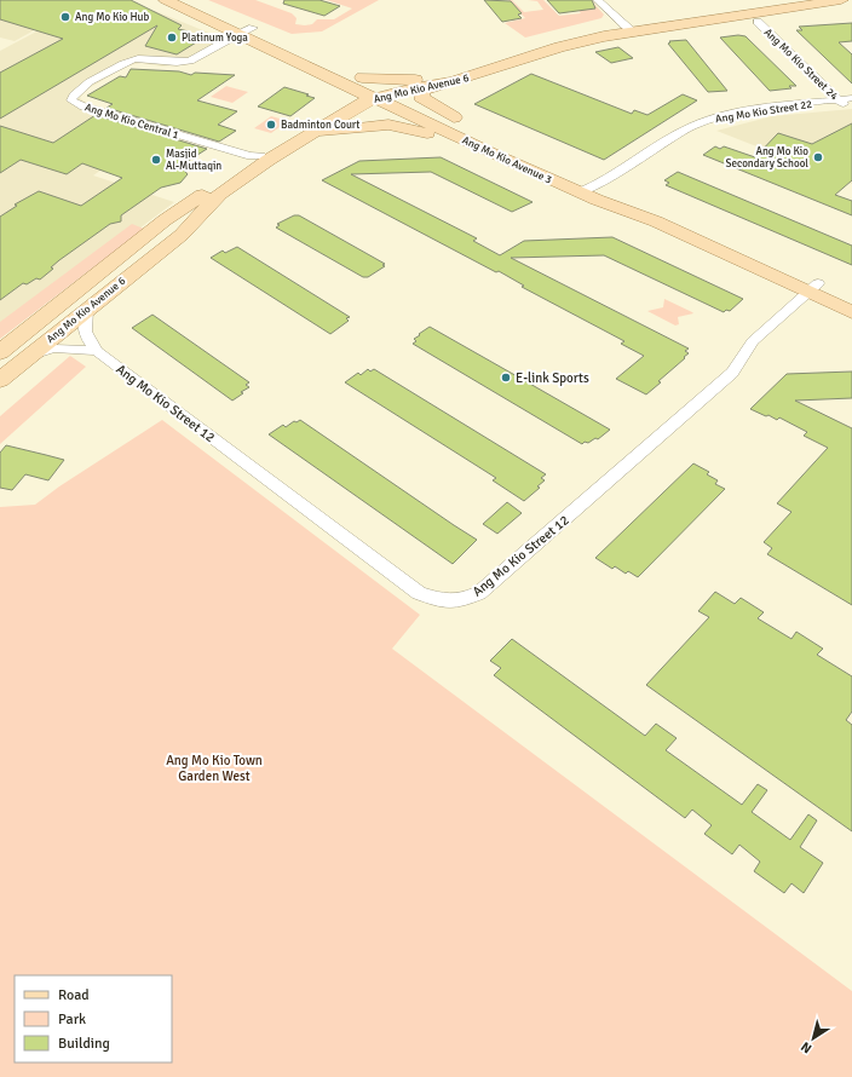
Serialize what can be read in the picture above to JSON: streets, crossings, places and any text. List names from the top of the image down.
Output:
{
  "streets": {
    "main road": ["Ang Mo Kio Avenue 6", "Ang Mo Kio Avenue 3"],
    "street": [
      "Ang Mo Kio Street 24",
      "Ang Mo Kio Street 22",
      "Ang Mo Kio Central 1",
      "Ang Mo Kio Street 12"
    ]
  },
  "crossings": [
    ["Ang Mo Kio Street 24", "Ang Mo Kio Street 22"],
    ["Ang Mo Kio Avenue 6", "Ang Mo Kio Central 1"],
    ["Ang Mo Kio Avenue 6", "Ang Mo Kio Avenue 3"],
    ["Ang Mo Kio Avenue 6", "Ang Mo Kio Street 12"],
    ["Ang Mo Kio Street 22", "Ang Mo Kio Avenue 3"],
    ["Ang Mo Kio Central 1", "Ang Mo Kio Avenue 3"],
    ["Ang Mo Kio Avenue 3", "Ang Mo Kio Street 12"]
  ],
  "parks": ["Ang Mo Kio Town Garden West"],
  "places": [
    "Ang Mo Kio Hub",
    "Platinum Yoga",
    "Badminton Court",
    "Ang Mo Kio Secondary School",
    "Masjid Al-Muttaqin",
    "E-link Sports"
  ],
  "legend": ["Road", "Park", "Building"],
  "north": "bottom left"
}
